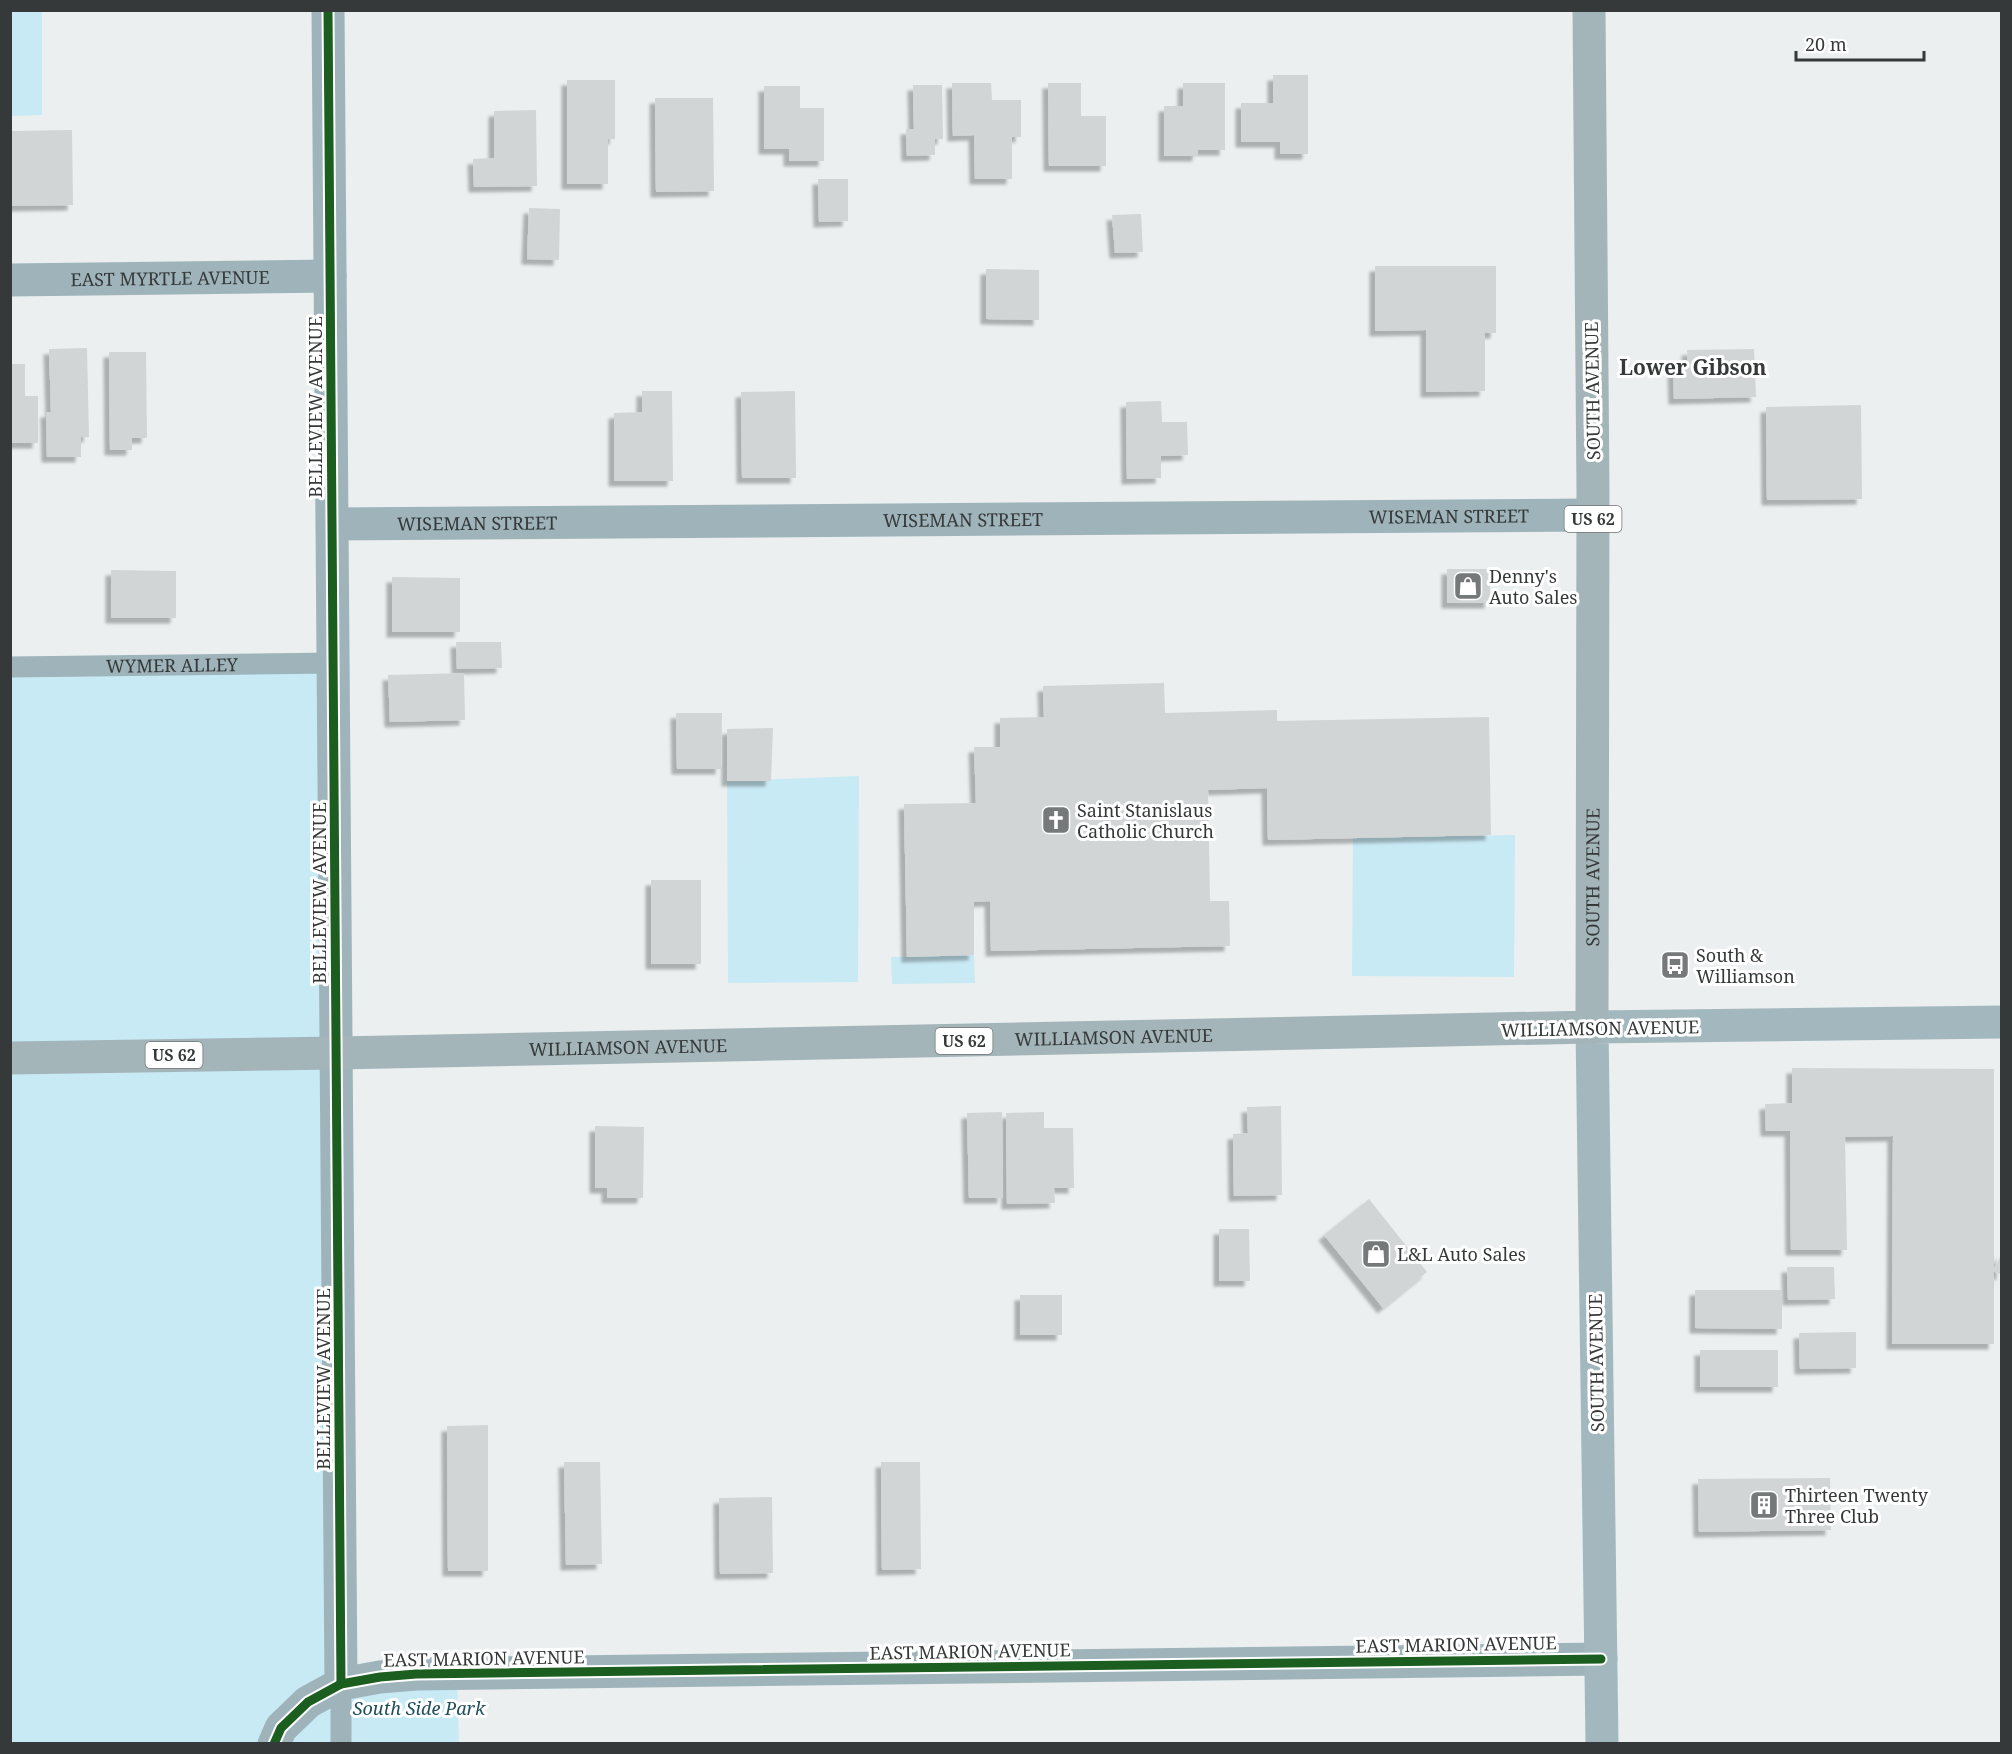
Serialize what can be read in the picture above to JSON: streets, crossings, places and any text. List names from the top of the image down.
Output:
{
  "streets": {
    "main road": ["SOUTH AVENUE", "US 62", "WILLIAMSON AVENUE"],
    "street": [
      "EAST MYRTLE AVENUE",
      "BELLEVIEW AVENUE",
      "WISEMAN STREET",
      "EAST MARION AVENUE"
    ],
    "lane": ["WYMER ALLEY"]
  },
  "crossings": [
    ["EAST MYRTLE AVENUE", "BELLEVIEW AVENUE"],
    ["SOUTH AVENUE", "WISEMAN STREET"],
    ["SOUTH AVENUE", "WILLIAMSON AVENUE"],
    ["SOUTH AVENUE", "EAST MARION AVENUE"],
    ["BELLEVIEW AVENUE", "WISEMAN STREET"],
    ["BELLEVIEW AVENUE", "WYMER ALLEY"],
    ["BELLEVIEW AVENUE", "WILLIAMSON AVENUE"],
    ["BELLEVIEW AVENUE", "EAST MARION AVENUE"]
  ],
  "districts": ["Lower Gibson"],
  "parks": ["South Side Park"],
  "places": {
    "shop": ["Denny's Auto Sales", "L&L Auto Sales"],
    "church": ["Saint Stanislaus Catholic Church"],
    "bus stop": ["South & Williamson"],
    "building": ["Thirteen Twenty Three Club"]
  },
  "scale_bar": "20 m"
}
